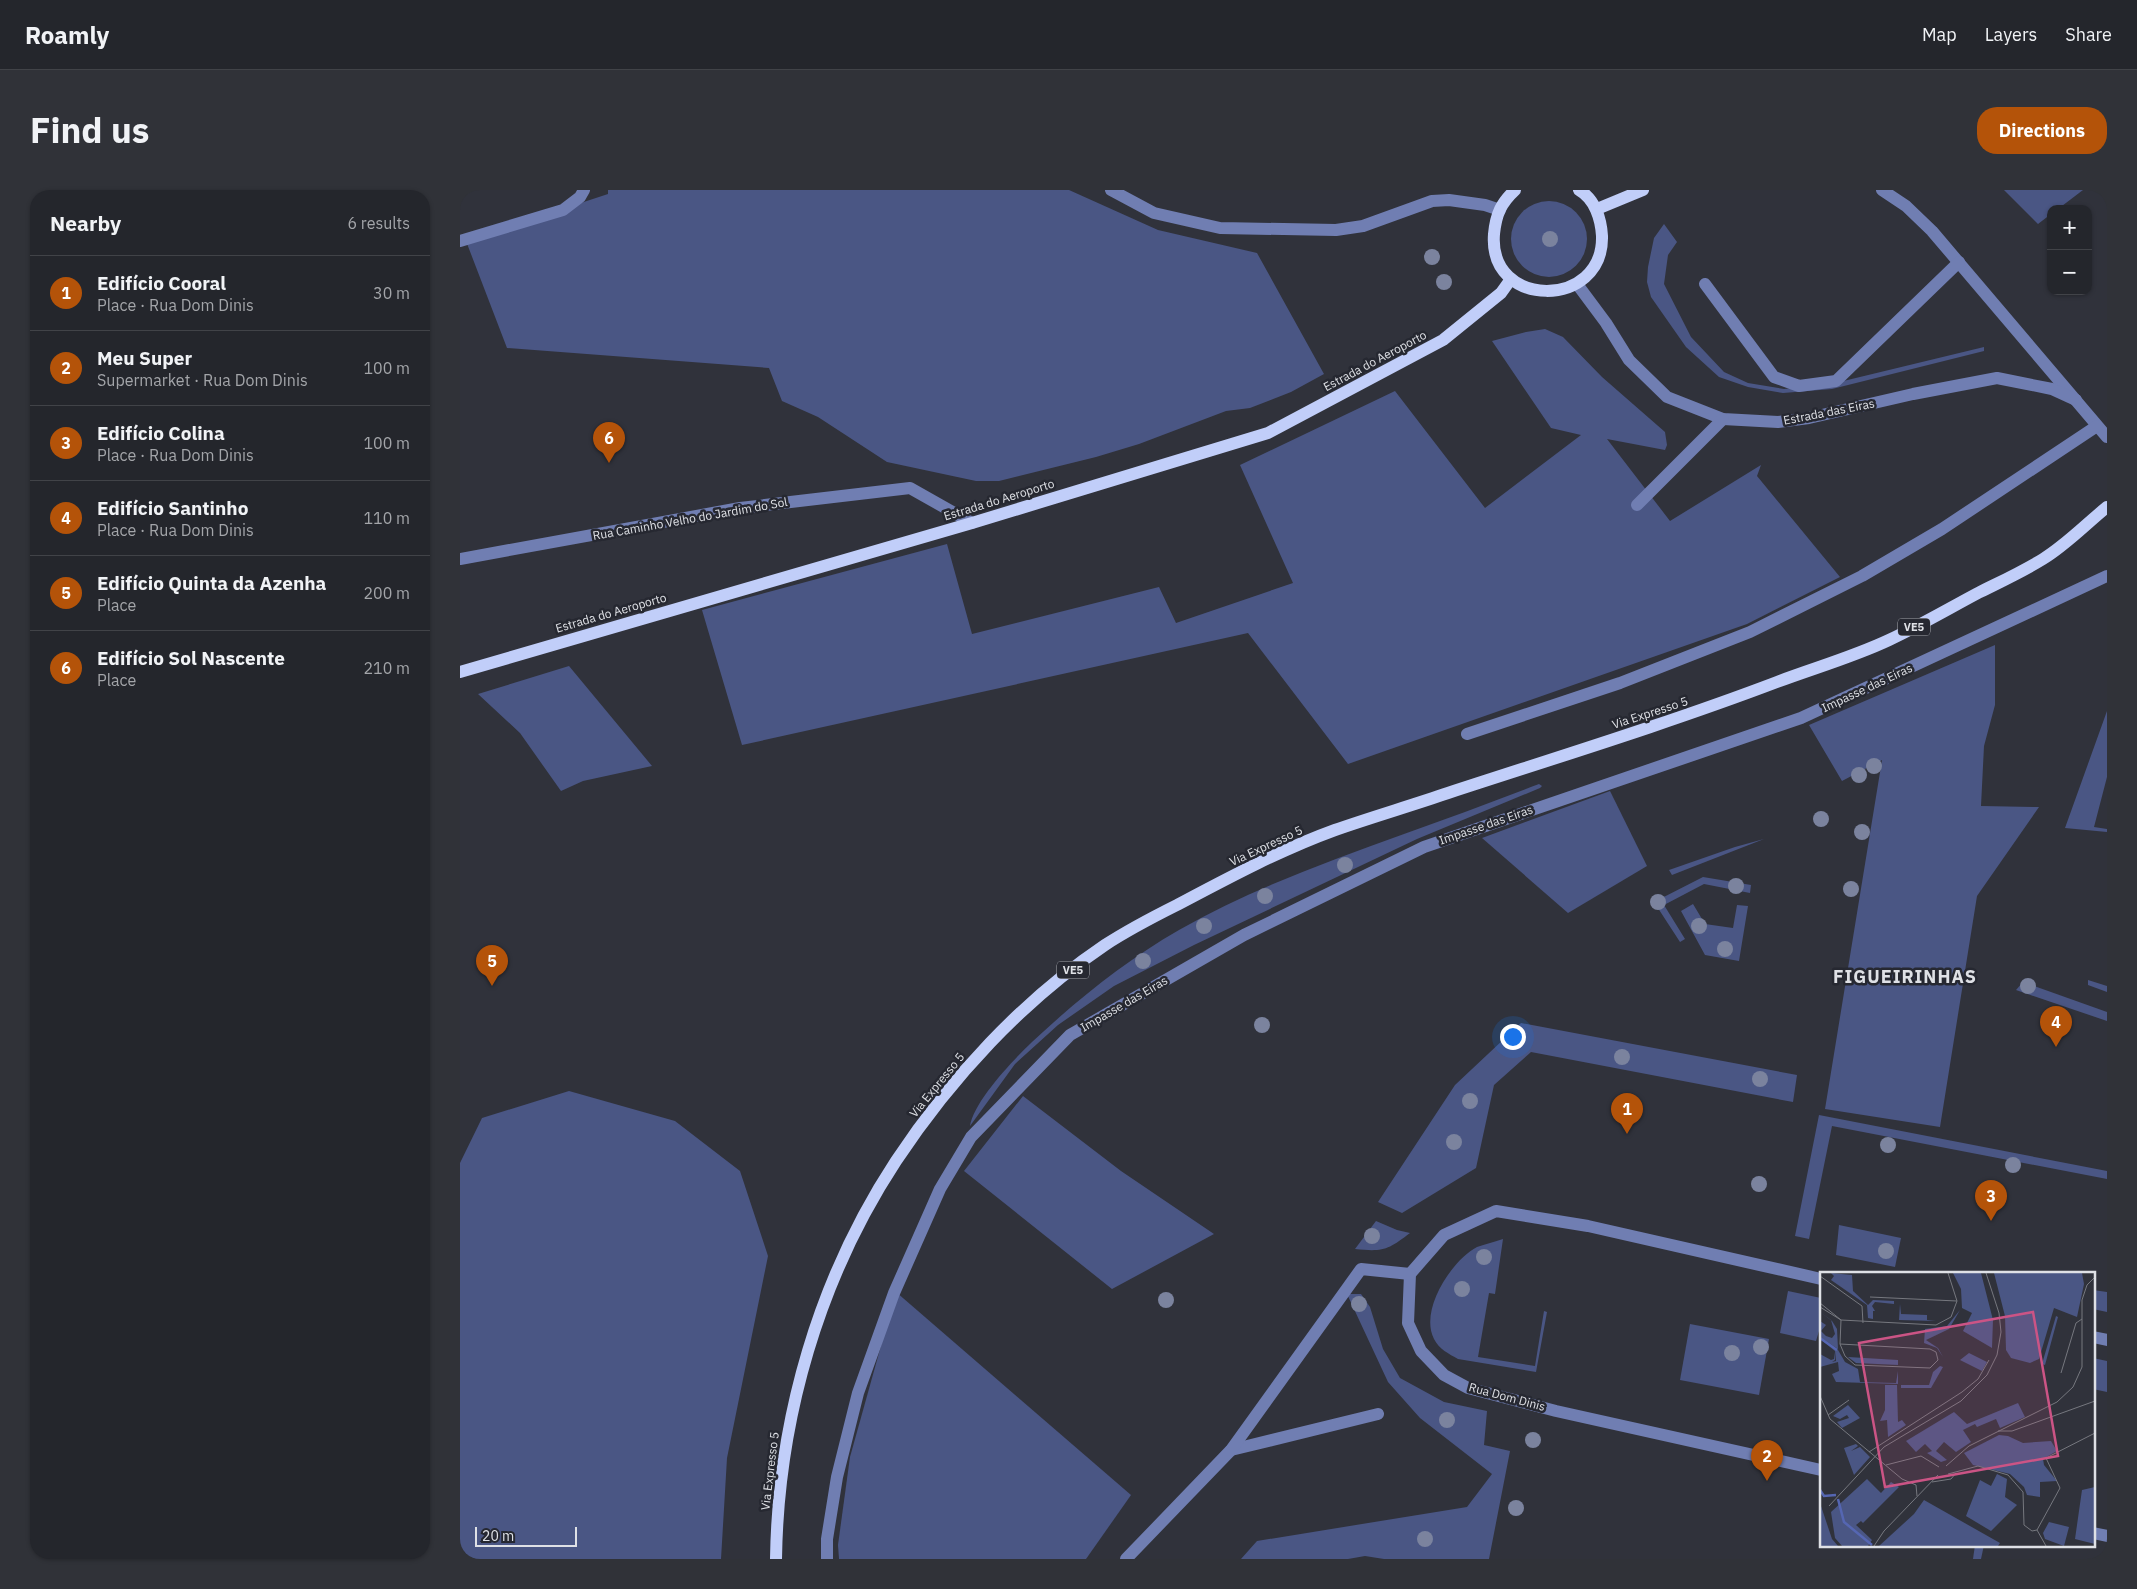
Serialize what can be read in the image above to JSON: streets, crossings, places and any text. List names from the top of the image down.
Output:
{
  "streets": {
    "main road": ["Estrada do Aeroporto", "VE5", "Via Expresso 5"],
    "street": [
      "Estrada das Eiras",
      "Rua Caminho Velho do Jardim do Sol",
      "Impasse das Eiras",
      "Rua Dom Dinis"
    ]
  },
  "crossings": [
    ["Estrada do Aeroporto", "Rua Caminho Velho do Jardim do Sol"]
  ],
  "districts": ["FIGUEIRINHAS"],
  "scale_bar": "20 m",
  "page": {
    "header": "Roamly",
    "nav": ["Map", "Layers", "Share"],
    "title": "Find us",
    "buttons": "Directions",
    "heading": ["Nearby", "6 results"],
    "map_buttons": ["+", "−"],
    "list": [
      {
        "mark": "1",
        "name": "Edifício Cooral",
        "note": "Place · Rua Dom Dinis",
        "value": "30 m"
      },
      {
        "mark": "2",
        "name": "Meu Super",
        "note": "Supermarket · Rua Dom Dinis",
        "value": "100 m"
      },
      {
        "mark": "3",
        "name": "Edifício Colina",
        "note": "Place · Rua Dom Dinis",
        "value": "100 m"
      },
      {
        "mark": "4",
        "name": "Edifício Santinho",
        "note": "Place · Rua Dom Dinis",
        "value": "110 m"
      },
      {
        "mark": "5",
        "name": "Edifício Quinta da Azenha",
        "note": "Place",
        "value": "200 m"
      },
      {
        "mark": "6",
        "name": "Edifício Sol Nascente",
        "note": "Place",
        "value": "210 m"
      }
    ],
    "pins": [
      "6",
      "5",
      "4",
      "1",
      "3",
      "2"
    ],
    "scale": "20 m"
  }
}
